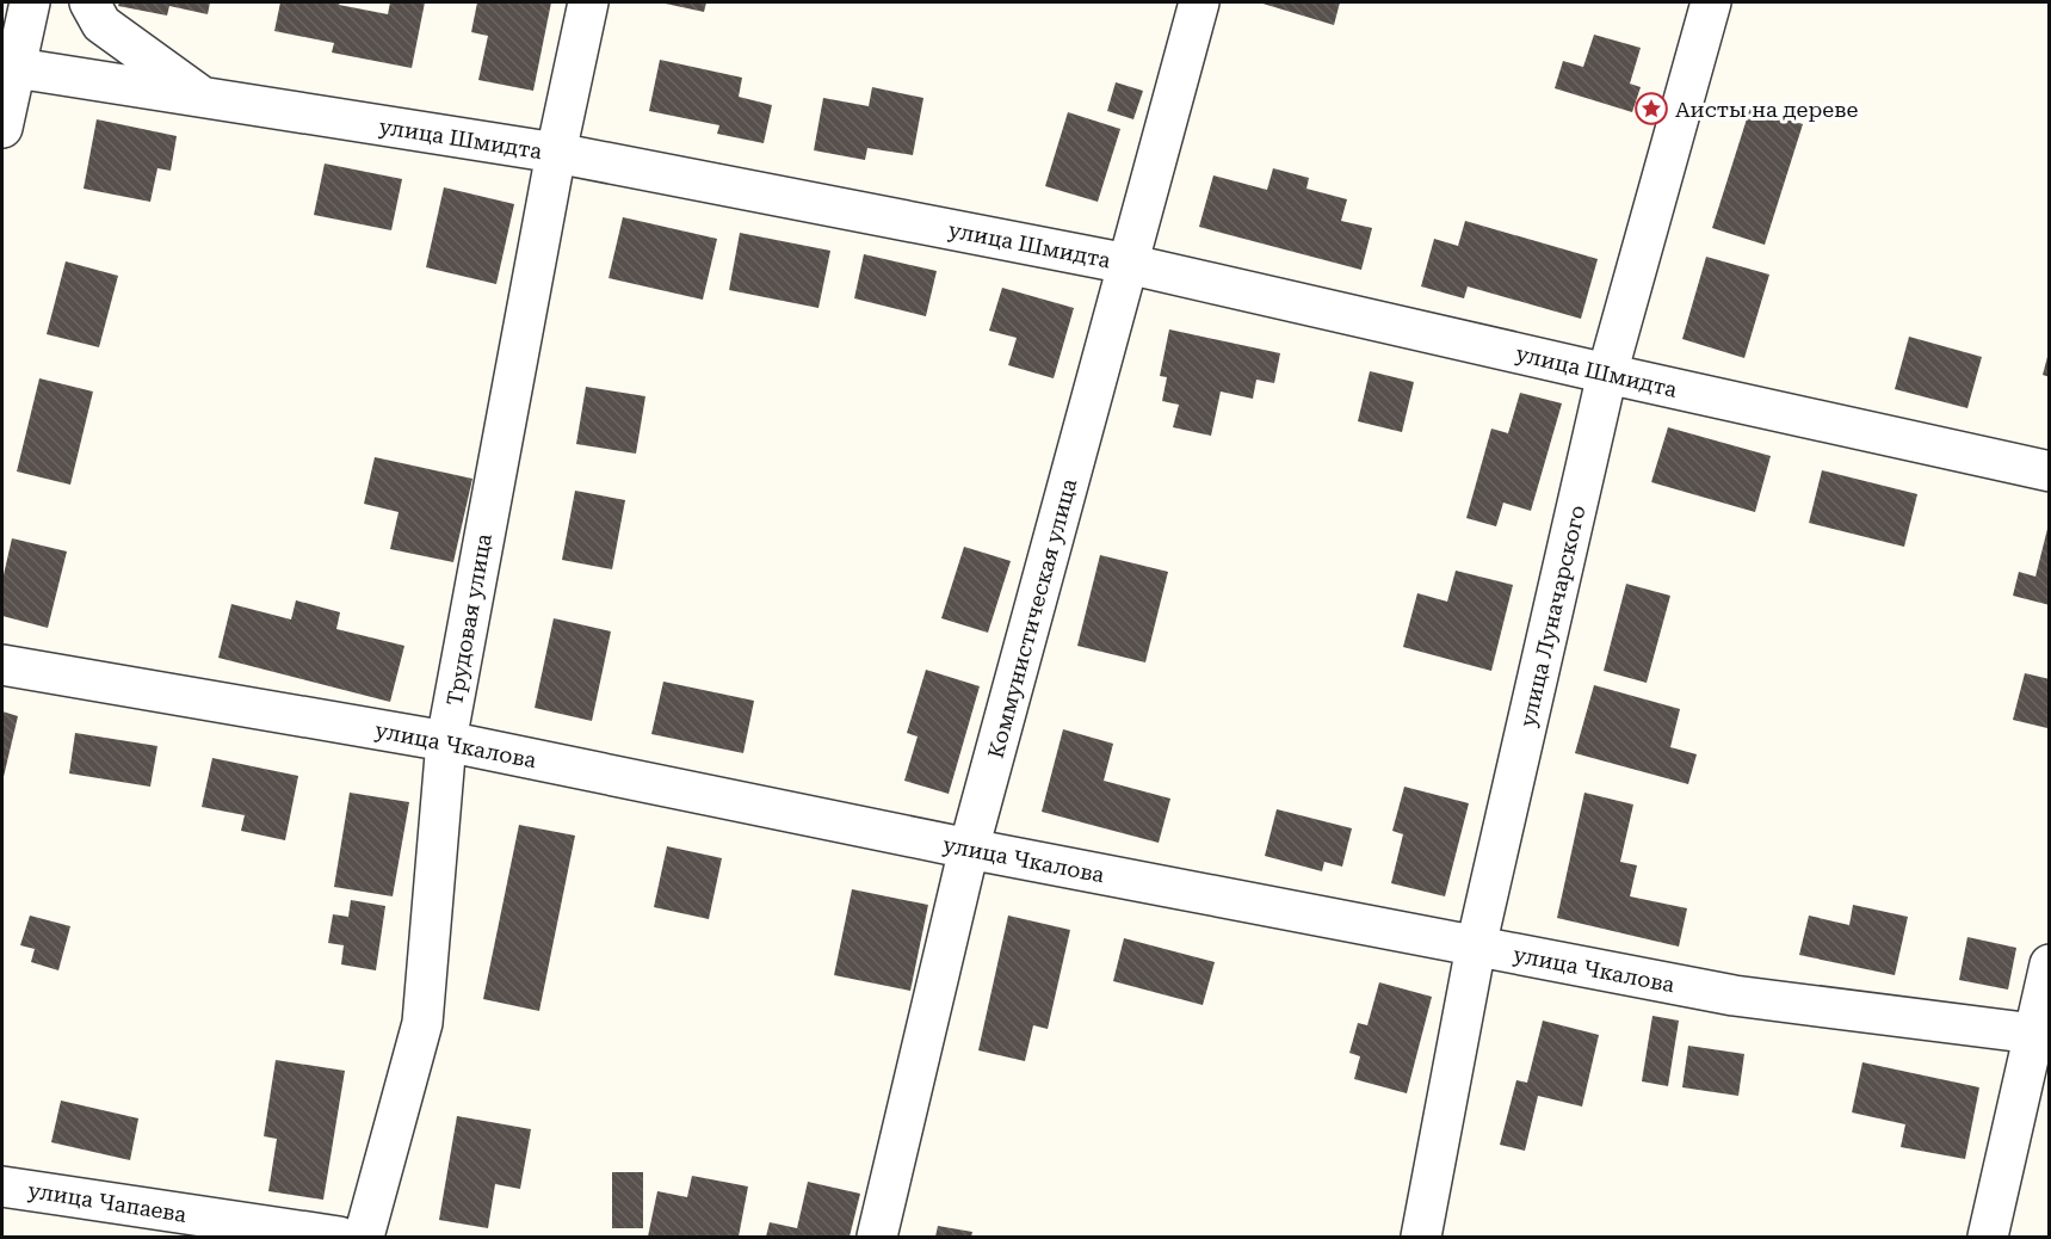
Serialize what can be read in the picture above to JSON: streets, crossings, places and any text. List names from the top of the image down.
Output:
{
  "streets": {
    "street": [
      "улица Шмидта",
      "улица Луначарского",
      "Коммунистическая улица",
      "Трудовая улица",
      "улица Чкалова",
      "улица Чапаева"
    ]
  },
  "crossings": [
    ["улица Шмидта", "улица Луначарского"],
    ["улица Шмидта", "Коммунистическая улица"],
    ["улица Шмидта", "Трудовая улица"],
    ["улица Луначарского", "улица Чкалова"],
    ["Коммунистическая улица", "улица Чкалова"],
    ["Трудовая улица", "улица Чкалова"]
  ],
  "places": {
    "place": ["Аисты на дереве"]
  }
}
